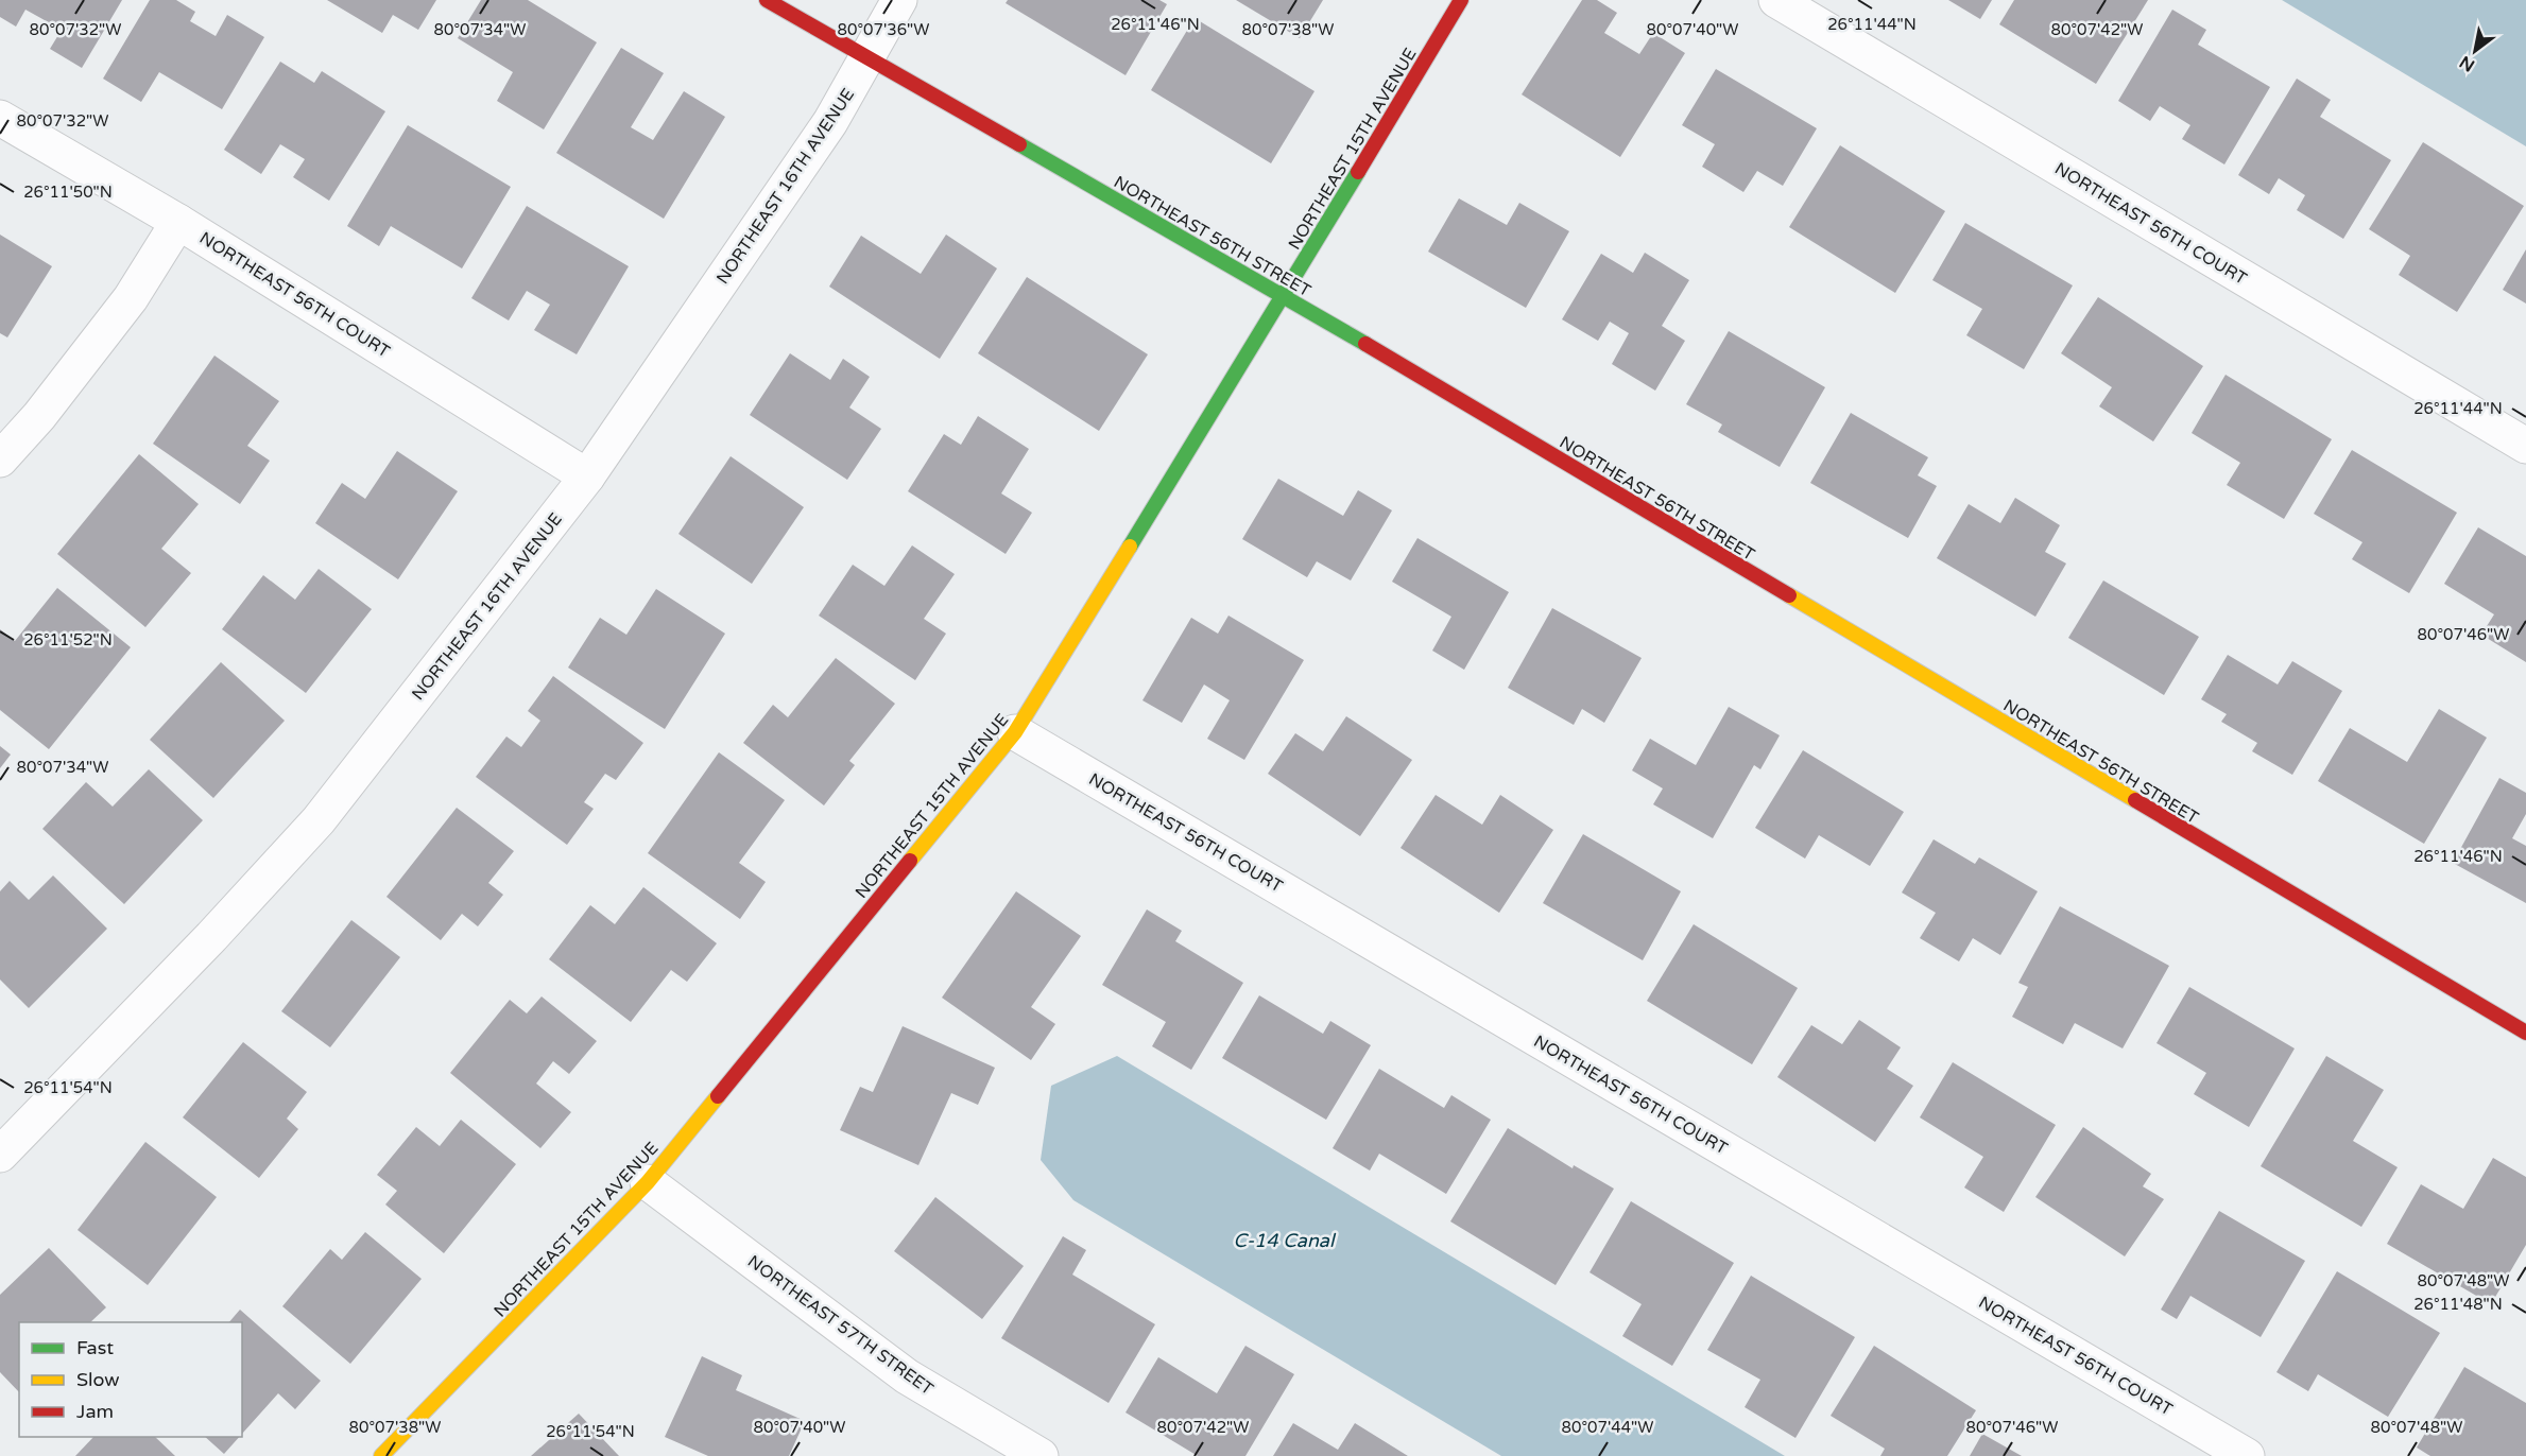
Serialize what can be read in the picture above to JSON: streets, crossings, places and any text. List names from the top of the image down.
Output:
{
  "streets": {
    "street": [
      "NORTHEAST 15TH AVENUE",
      "NORTHEAST 16TH AVENUE",
      "NORTHEAST 56TH COURT",
      "NORTHEAST 56TH STREET",
      "NORTHEAST 57TH STREET"
    ]
  },
  "crossings": [
    ["NORTHEAST 15TH AVENUE", "NORTHEAST 56TH COURT"],
    ["NORTHEAST 15TH AVENUE", "NORTHEAST 56TH STREET"],
    ["NORTHEAST 15TH AVENUE", "NORTHEAST 57TH STREET"],
    ["NORTHEAST 16TH AVENUE", "NORTHEAST 56TH COURT"],
    ["NORTHEAST 16TH AVENUE", "NORTHEAST 56TH STREET"]
  ],
  "water": ["C-14 Canal"],
  "legend": ["Fast", "Slow", "Jam"],
  "north": "bottom left",
  "coordinates": [
    "26°11'46\"N",
    "26°11'44\"N",
    "80°07'32\"W",
    "80°07'34\"W",
    "80°07'36\"W",
    "80°07'38\"W",
    "80°07'40\"W",
    "80°07'42\"W",
    "26°11'50\"N",
    "80°07'46\"W",
    "26°11'52\"N",
    "26°11'54\"N",
    "80°07'48\"W",
    "26°11'48\"N",
    "80°07'44\"W"
  ]
}
